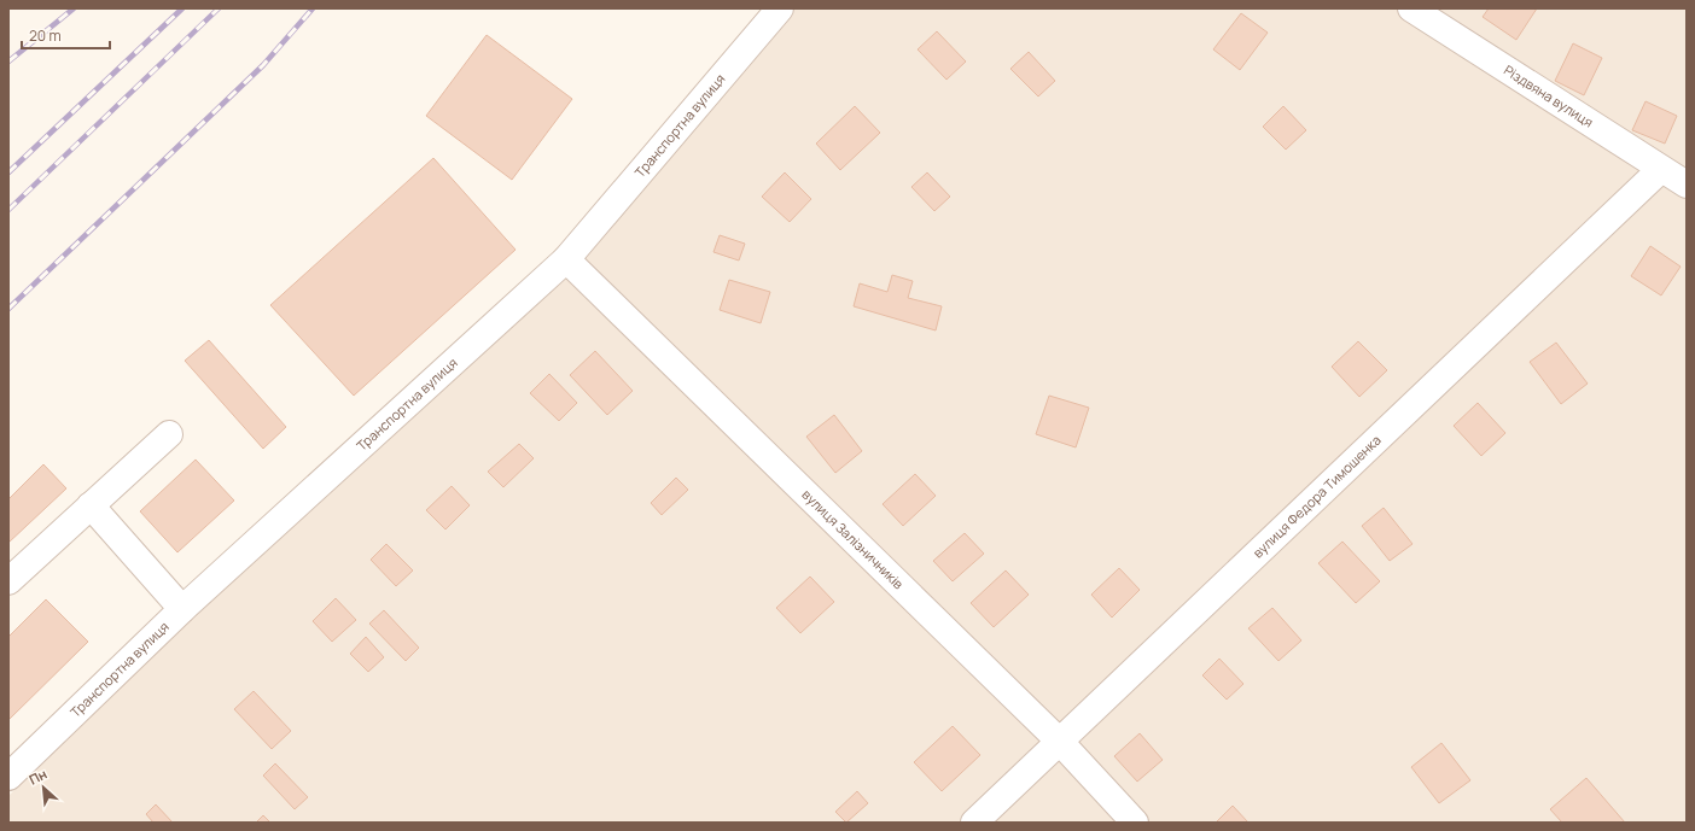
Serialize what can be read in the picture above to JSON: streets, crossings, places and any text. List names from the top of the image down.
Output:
{
  "streets": {
    "street": [
      "Різдвяна вулиця",
      "Транспортна вулиця",
      "вулиця Федора Тимошенка",
      "вулиця Залізничників"
    ]
  },
  "crossings": [
    ["Різдвяна вулиця", "вулиця Федора Тимошенка"],
    ["Транспортна вулиця", "вулиця Залізничників"],
    ["вулиця Федора Тимошенка", "вулиця Залізничників"]
  ],
  "scale_bar": "20 m",
  "north": "top left"
}
